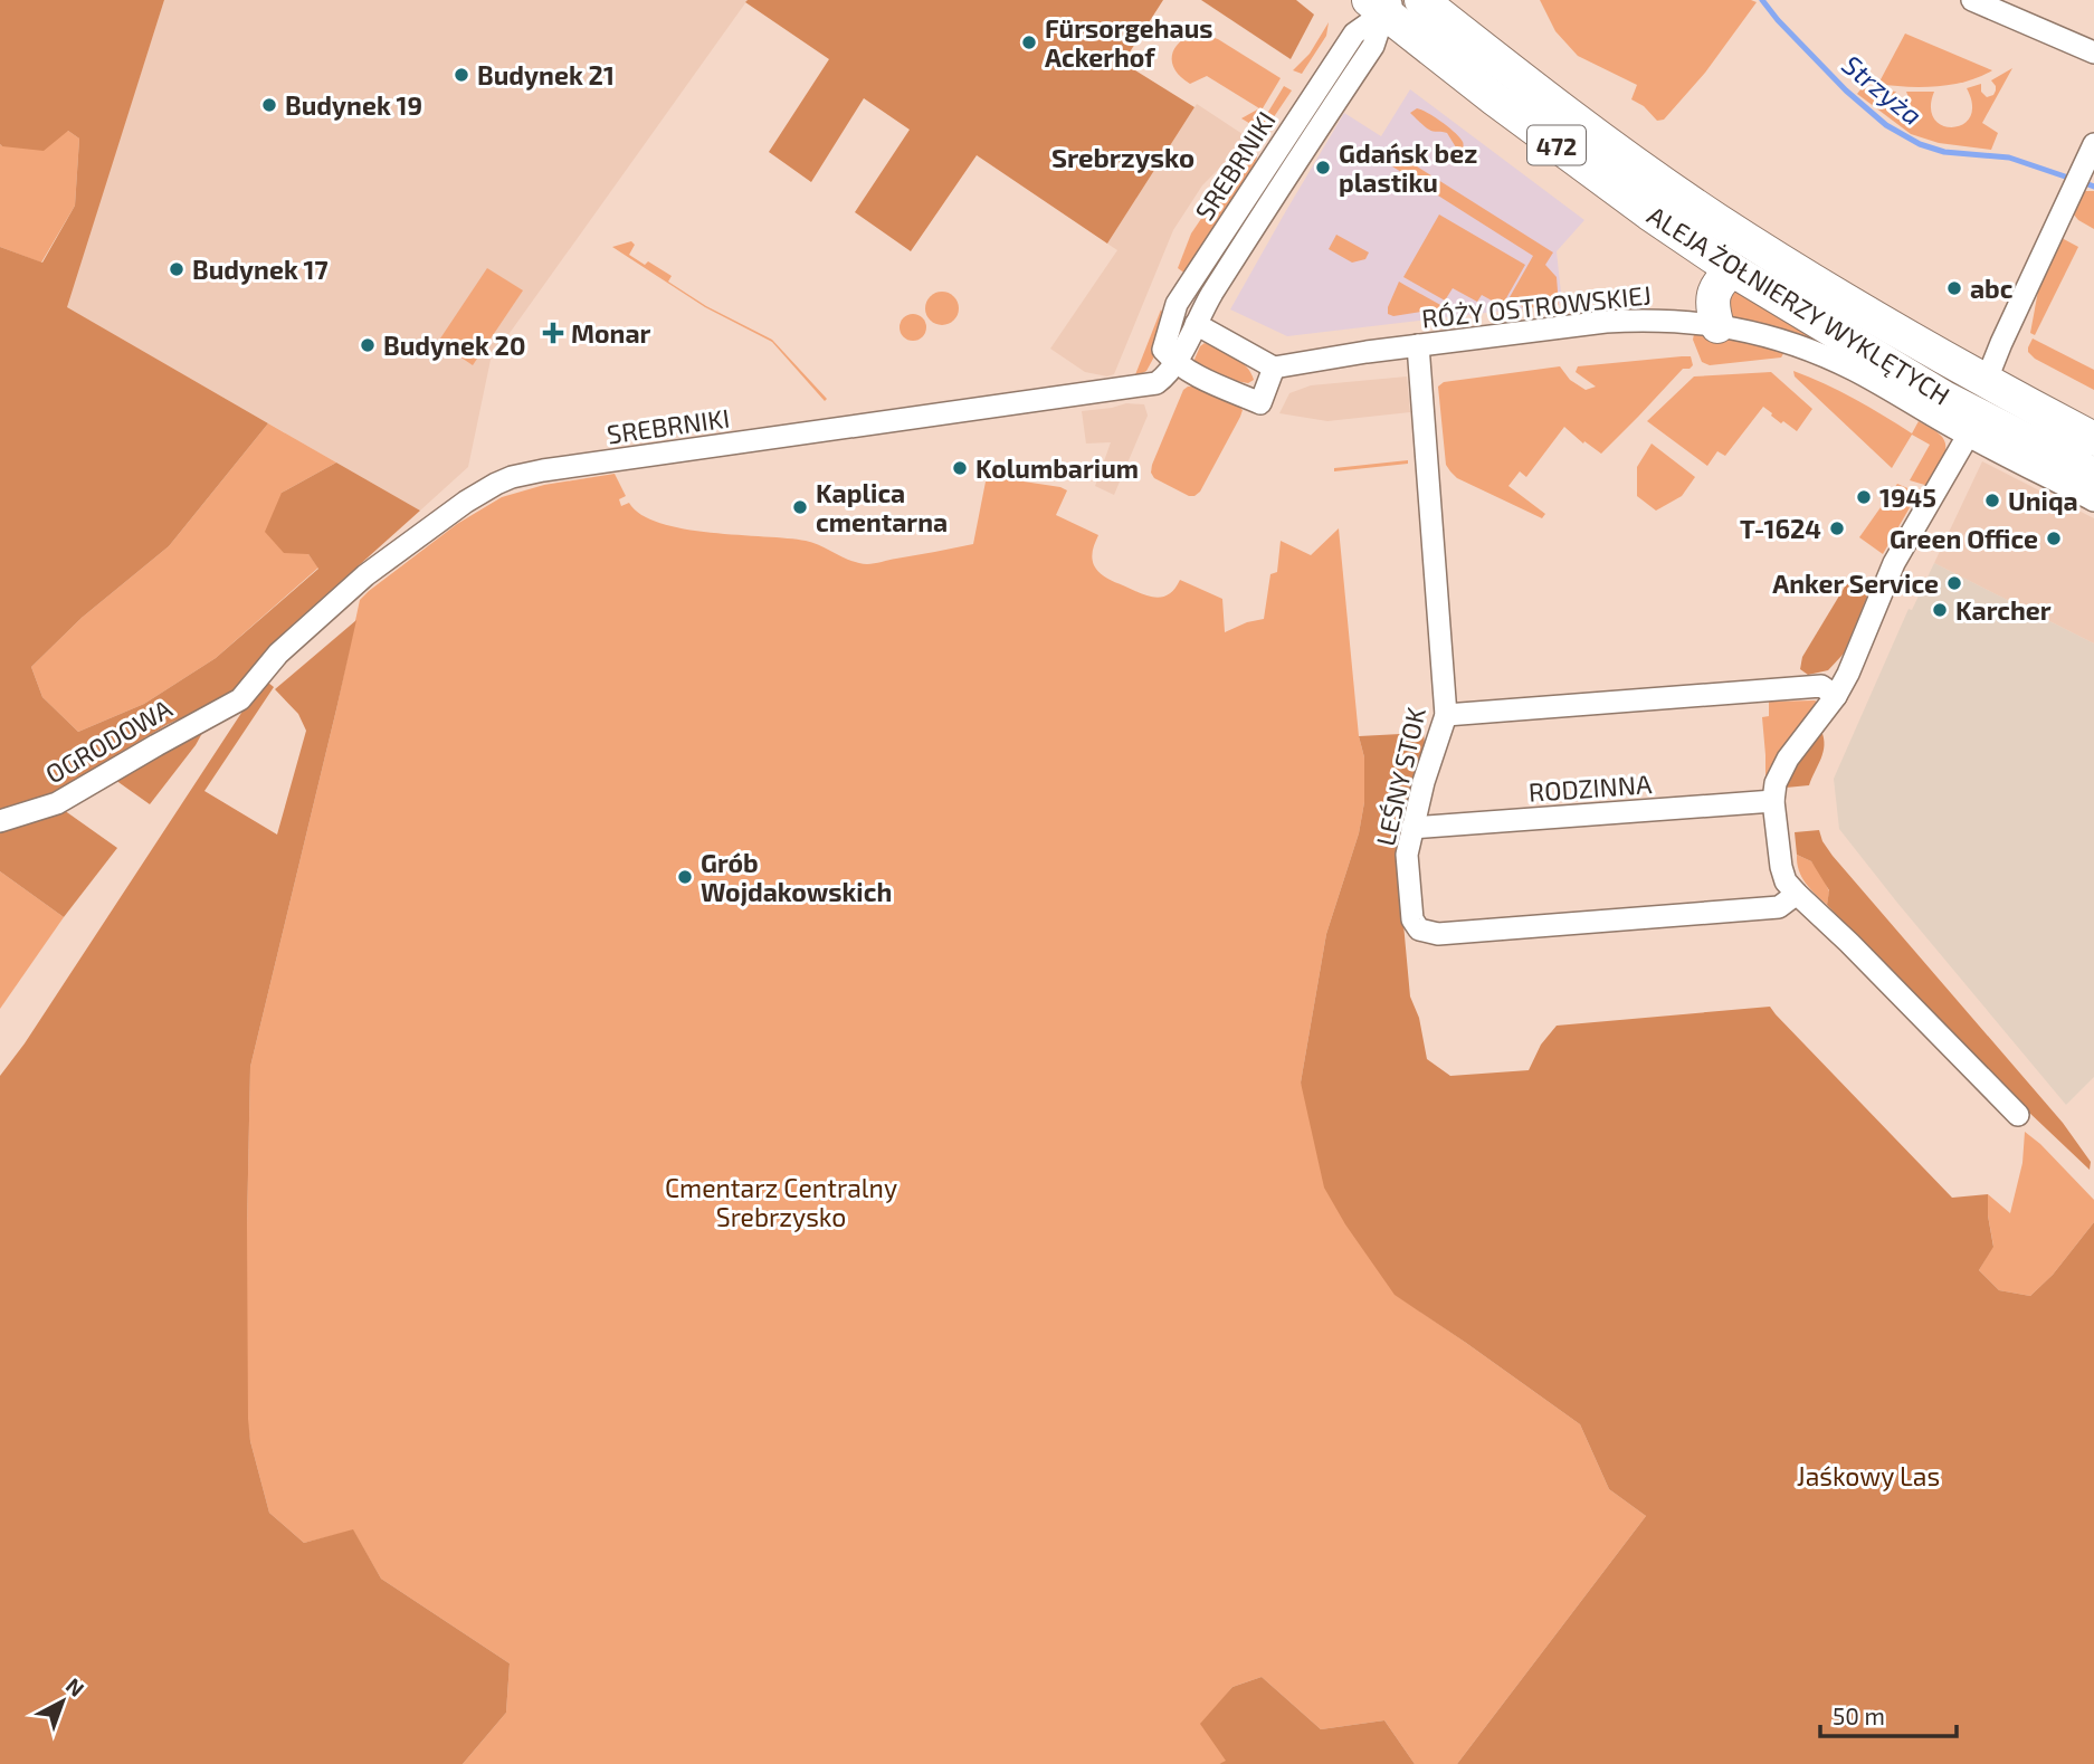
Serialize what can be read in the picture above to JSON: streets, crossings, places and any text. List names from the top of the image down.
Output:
{
  "streets": {
    "main road": ["472", "ALEJA ŻOŁNIERZY WYKLĘTYCH"],
    "street": [
      "SREBRNIKI",
      "RÓŻY OSTROWSKIEJ",
      "OGRODOWA",
      "LEŚNY STOK",
      "RODZINNA"
    ]
  },
  "crossings": [
    ["SREBRNIKI", "ALEJA ŻOŁNIERZY WYKLĘTYCH"],
    ["SREBRNIKI", "OGRODOWA"],
    ["RÓŻY OSTROWSKIEJ", "LEŚNY STOK"],
    ["LEŚNY STOK", "RODZINNA"]
  ],
  "districts": ["Srebrzysko"],
  "water": ["Strzyża"],
  "parks": ["Cmentarz Centralny Srebrzysko", "Jaśkowy Las"],
  "places": {
    "other": [
      "Fürsorgehaus Ackerhof",
      "Budynek 21",
      "Budynek 19",
      "Gdańsk bez plastiku",
      "Budynek 17",
      "abc",
      "Budynek 20",
      "Kolumbarium",
      "1945",
      "Uniqa",
      "Kaplica cmentarna",
      "T-1624",
      "Green Office",
      "Anker Service",
      "Karcher",
      "Grób Wojdakowskich"
    ],
    "health": ["Monar"]
  },
  "scale_bar": "50 m",
  "north": "top right"
}
